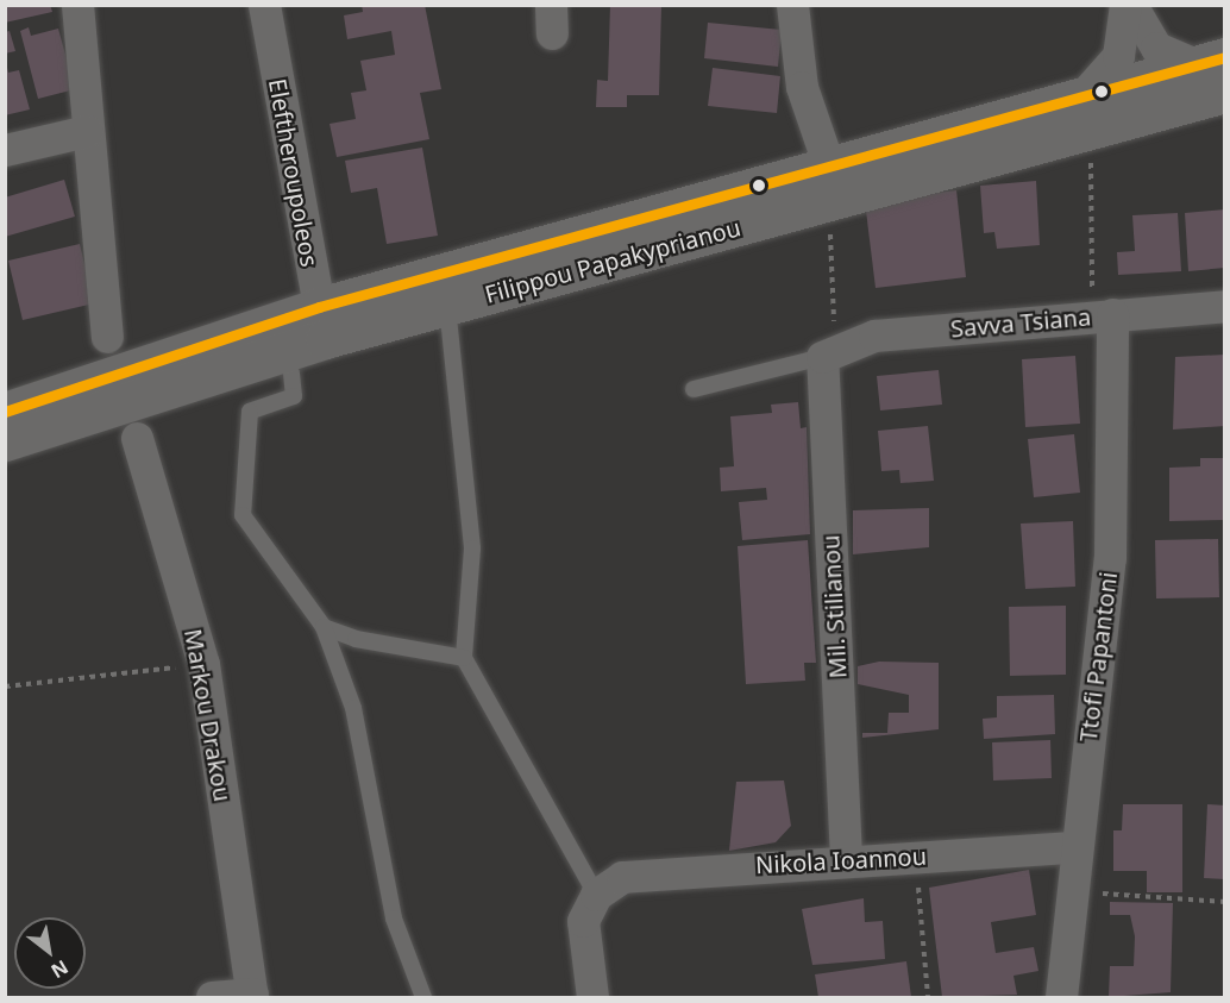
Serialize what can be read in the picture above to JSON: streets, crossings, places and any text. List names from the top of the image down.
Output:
{
  "streets": {
    "main road": ["Filippou Papakyprianou"],
    "street": [
      "Eleftheroupoleos",
      "Savva Tsiana",
      "Mil. Stilianou",
      "Ttofi Papantoni",
      "Markou Drakou",
      "Nikola Ioannou"
    ]
  },
  "crossings": [
    ["Eleftheroupoleos", "Filippou Papakyprianou"],
    ["Savva Tsiana", "Mil. Stilianou"],
    ["Savva Tsiana", "Ttofi Papantoni"],
    ["Mil. Stilianou", "Nikola Ioannou"],
    ["Ttofi Papantoni", "Nikola Ioannou"]
  ],
  "north": "bottom right"
}
